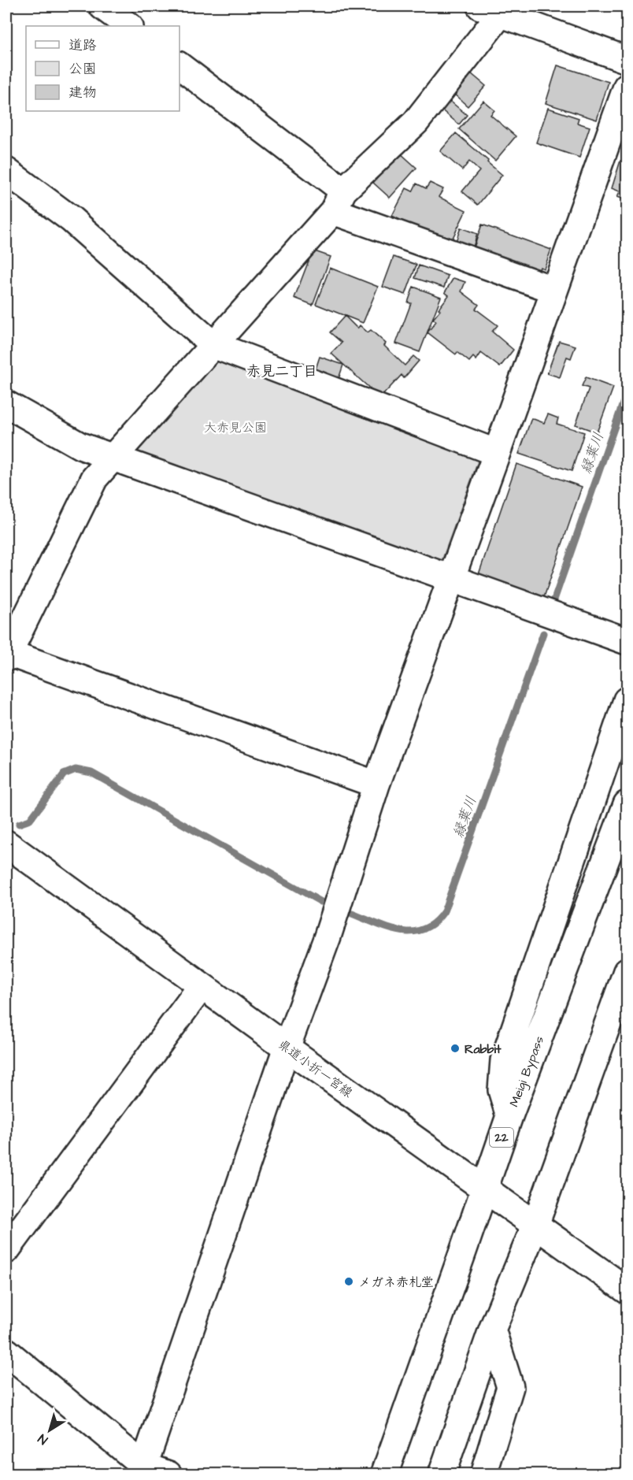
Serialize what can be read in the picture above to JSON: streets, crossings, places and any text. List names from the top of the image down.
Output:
{
  "streets": {
    "main road": ["県道小折一宮線", "Meigi Bypass", "22"]
  },
  "crossings": [
    ["県道小折一宮線", "Meigi Bypass"],
    ["Meigi Bypass", "22"]
  ],
  "districts": ["赤見二丁目"],
  "water": ["縁葉川"],
  "parks": ["大赤見公園"],
  "places": ["Rabbit", "メガネ赤札堂"],
  "legend": ["道路", "公園", "建物"],
  "north": "bottom left"
}
